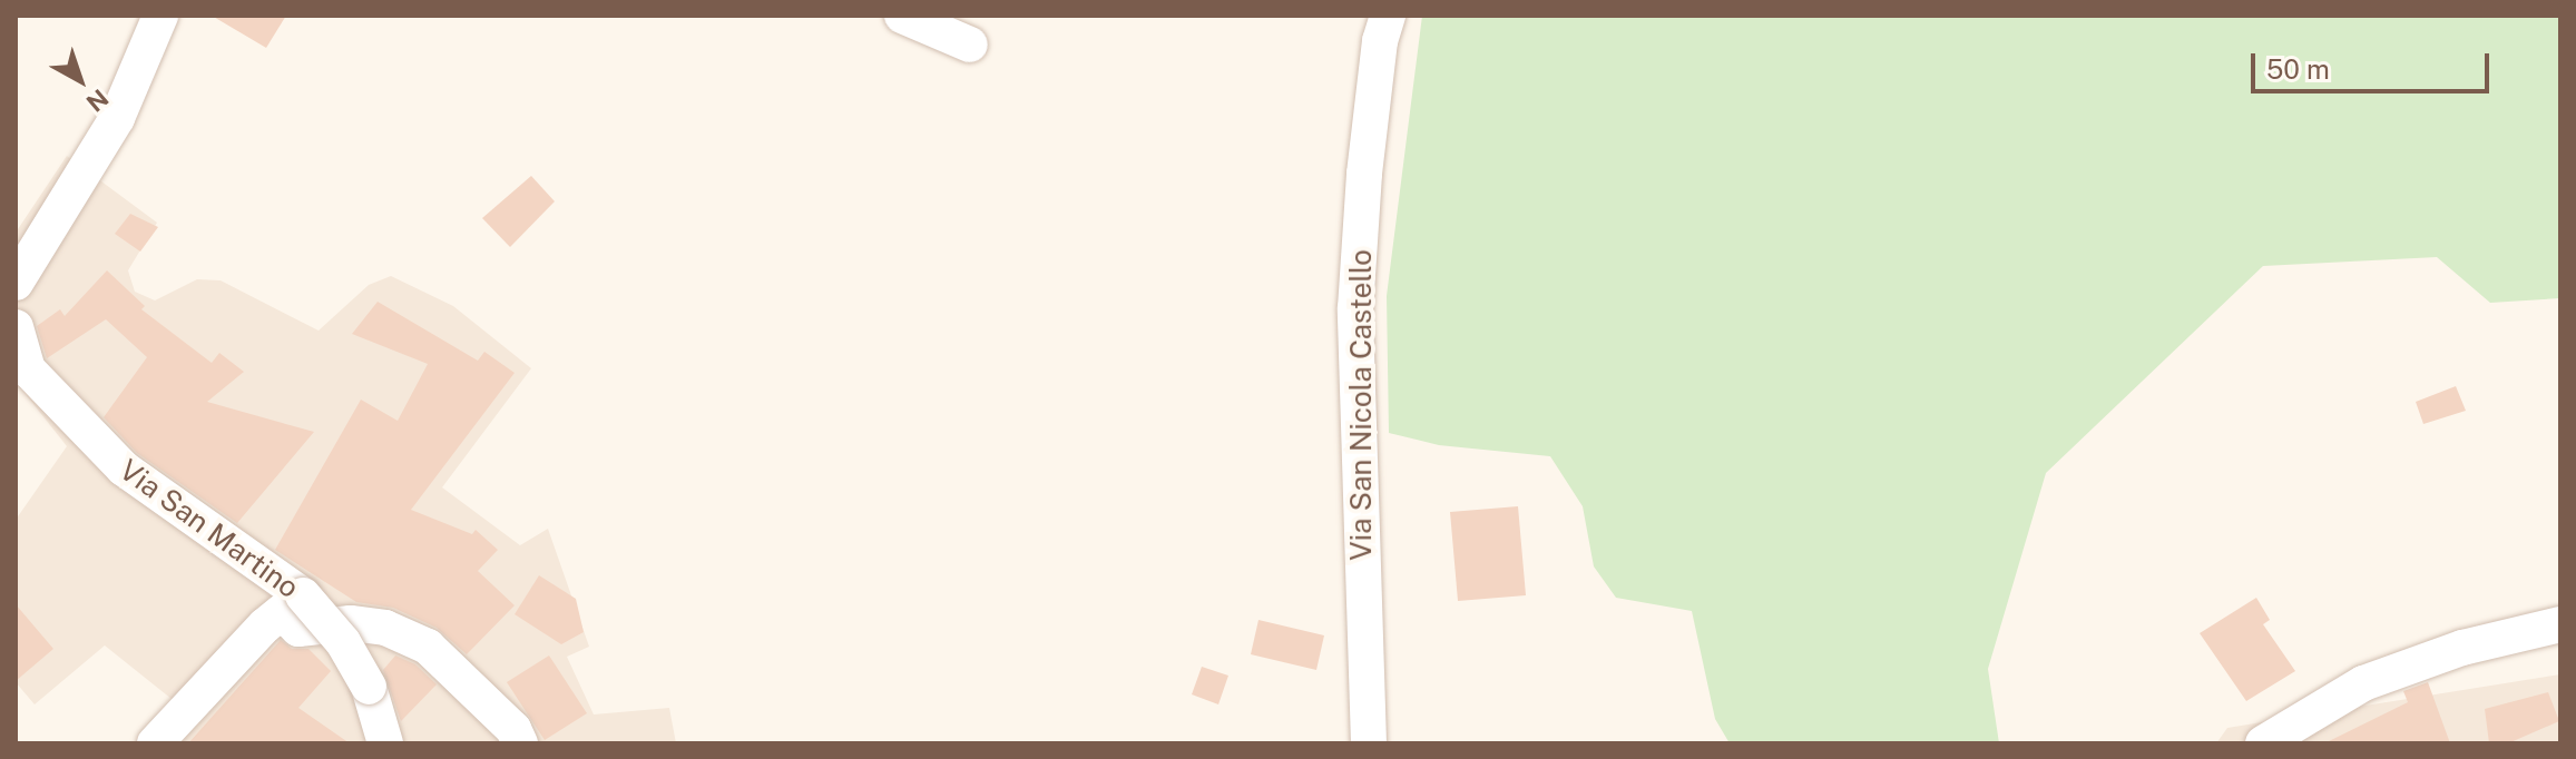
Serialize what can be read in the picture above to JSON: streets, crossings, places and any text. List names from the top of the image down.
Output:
{
  "streets": {
    "street": ["Via San Nicola Castello", "Via San Martino"]
  },
  "scale_bar": "50 m",
  "north": "bottom right"
}
